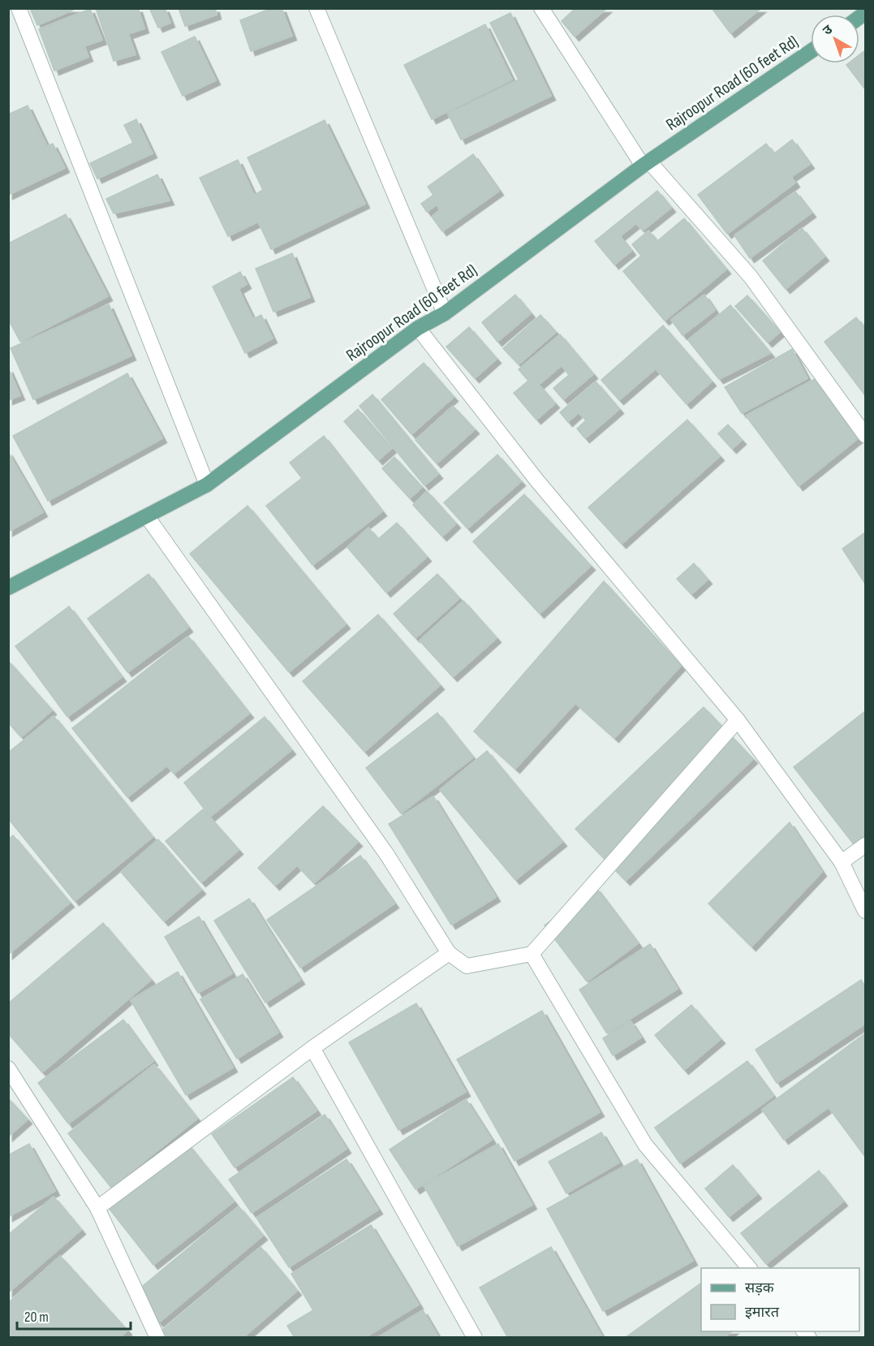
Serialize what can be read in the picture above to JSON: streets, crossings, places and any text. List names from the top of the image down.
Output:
{
  "streets": {
    "main road": ["Rajroopur Road (60 feet Rd)"]
  },
  "legend": ["सड़क", "इमारत"],
  "scale_bar": "20 m",
  "north": "top left"
}
